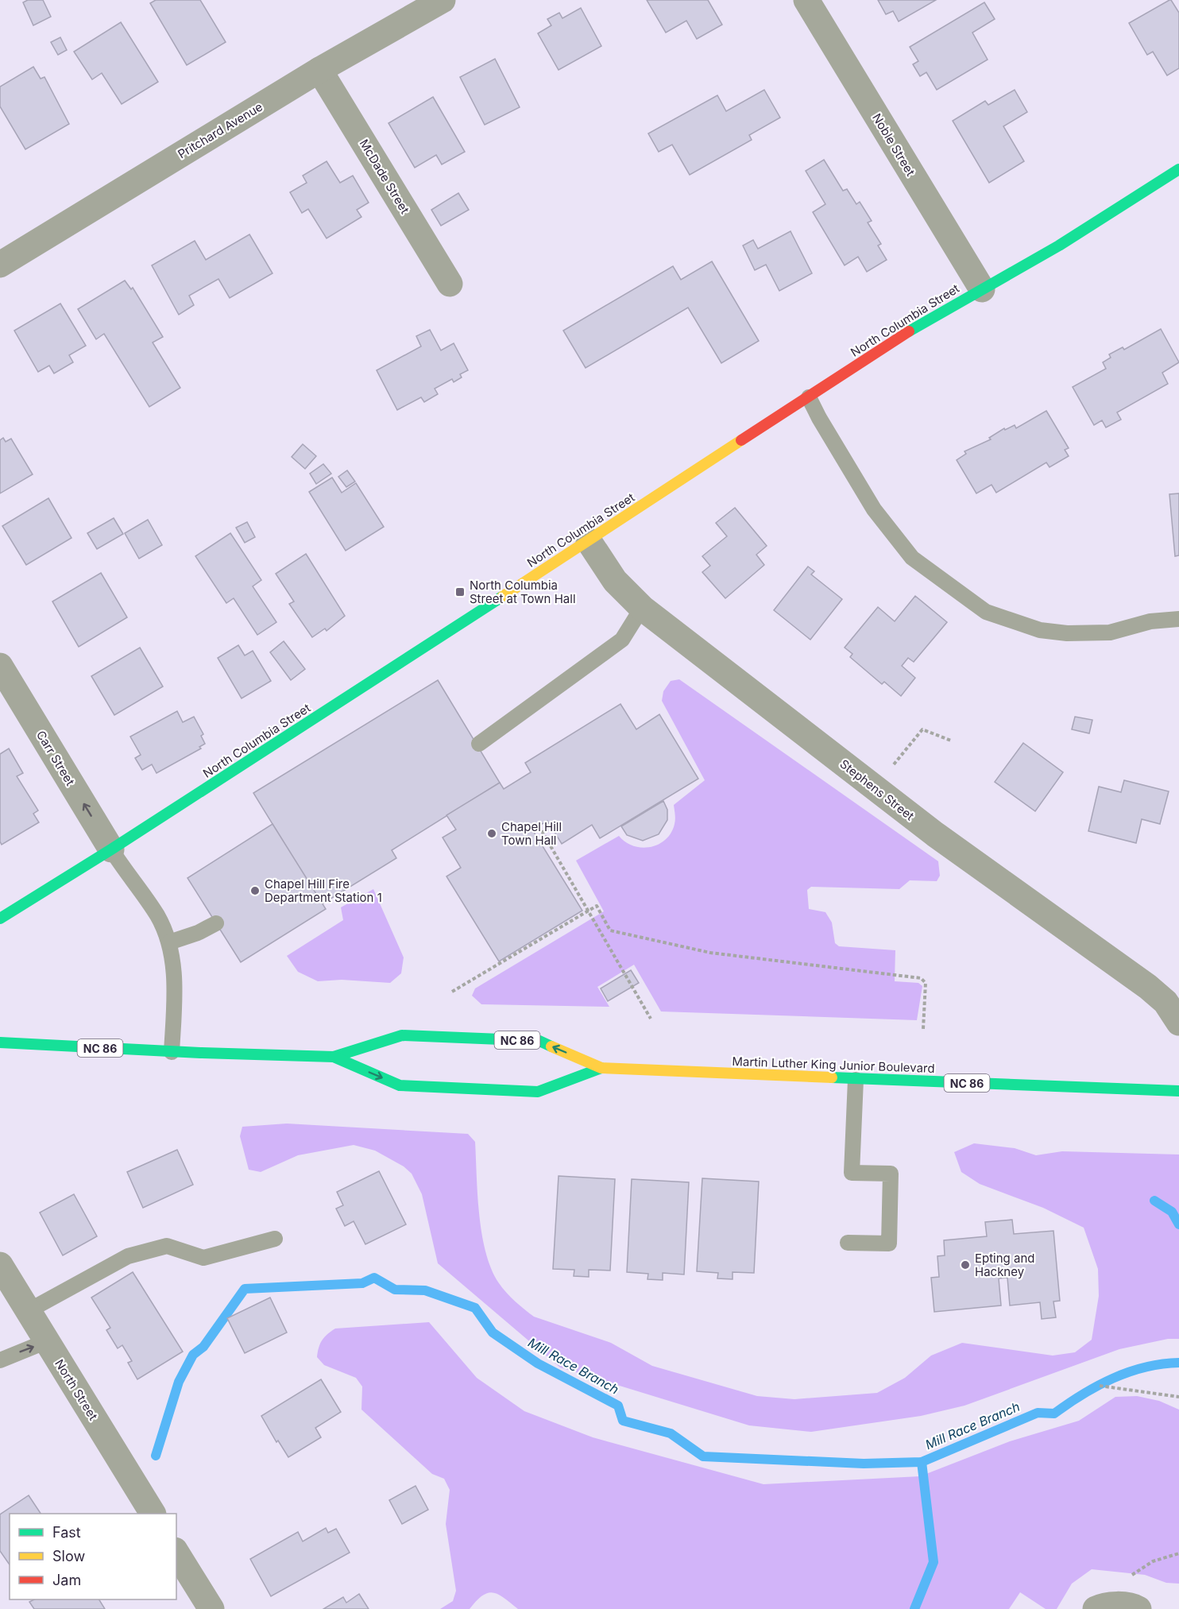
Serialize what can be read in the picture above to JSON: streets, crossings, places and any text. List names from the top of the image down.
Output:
{
  "streets": {
    "main road": ["North Columbia Street", "NC 86", "Martin Luther King Junior Boulevard"],
    "street": [
      "Pritchard Avenue",
      "Noble Street",
      "McDade Street",
      "Carr Street",
      "Stephens Street",
      "North Street"
    ]
  },
  "crossings": [
    ["Pritchard Avenue", "McDade Street"],
    ["Noble Street", "North Columbia Street"],
    ["North Columbia Street", "Carr Street"],
    ["North Columbia Street", "Stephens Street"]
  ],
  "one_way": ["Carr Street"],
  "water": ["Mill Race Branch"],
  "places": {
    "transit": ["North Columbia Street at Town Hall"],
    "other": ["Chapel Hill Town Hall", "Chapel Hill Fire Department Station 1", "Epting and Hackney"]
  },
  "legend": ["Fast", "Slow", "Jam"]
}
